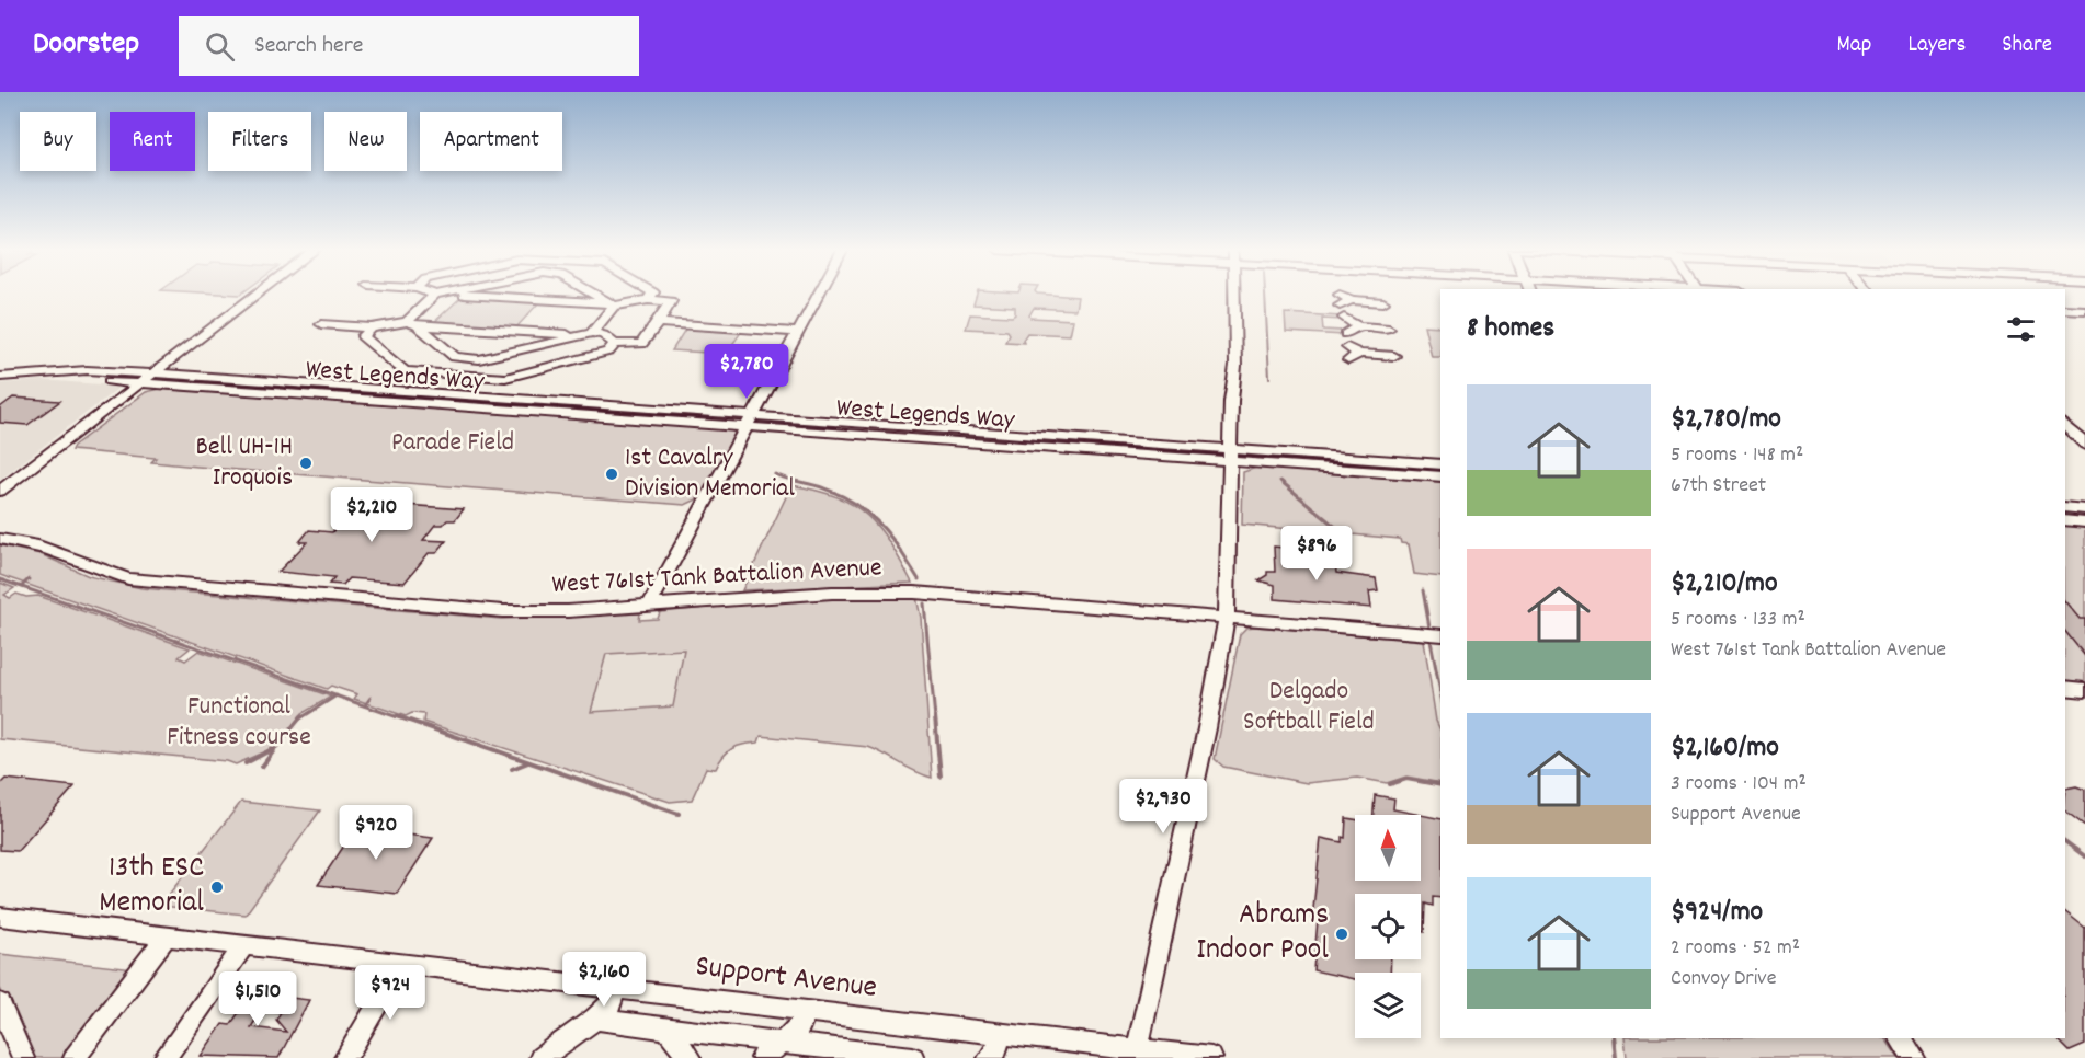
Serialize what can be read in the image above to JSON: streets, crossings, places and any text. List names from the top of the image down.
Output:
{
  "streets": {
    "street": ["West Legends Way", "West 761st Tank Battalion Avenue", "Support Avenue"]
  },
  "parks": ["Parade Field", "Delgado Softball Field", "Functional Fitness course"],
  "places": [
    "Bell UH-1H Iroquois",
    "1st Cavalry Division Memorial",
    "13th ESC Memorial",
    "Abrams Indoor Pool"
  ],
  "north": "top",
  "page": {
    "header": "Doorstep",
    "search": "Search here",
    "nav": ["Map", "Layers", "Share"],
    "chip": [
      "Buy",
      "Rent",
      "Filters",
      "New",
      "Apartment"
    ],
    "heading": "8 homes",
    "price": [
      "$2,780",
      "$2,210",
      "$896",
      "$2,930",
      "$920",
      "$2,160",
      "$924",
      "$1,510"
    ],
    "list": [
      {
        "name": "$2,780/mo",
        "note": "5 rooms · 148 m² · 67th Street"
      },
      {
        "name": "$2,210/mo",
        "note": "5 rooms · 133 m² · West 761st Tank Battalion Avenue"
      },
      {
        "name": "$2,160/mo",
        "note": "3 rooms · 104 m² · Support Avenue"
      },
      {
        "name": "$924/mo",
        "note": "2 rooms · 52 m² · Convoy Drive"
      }
    ]
  }
}
